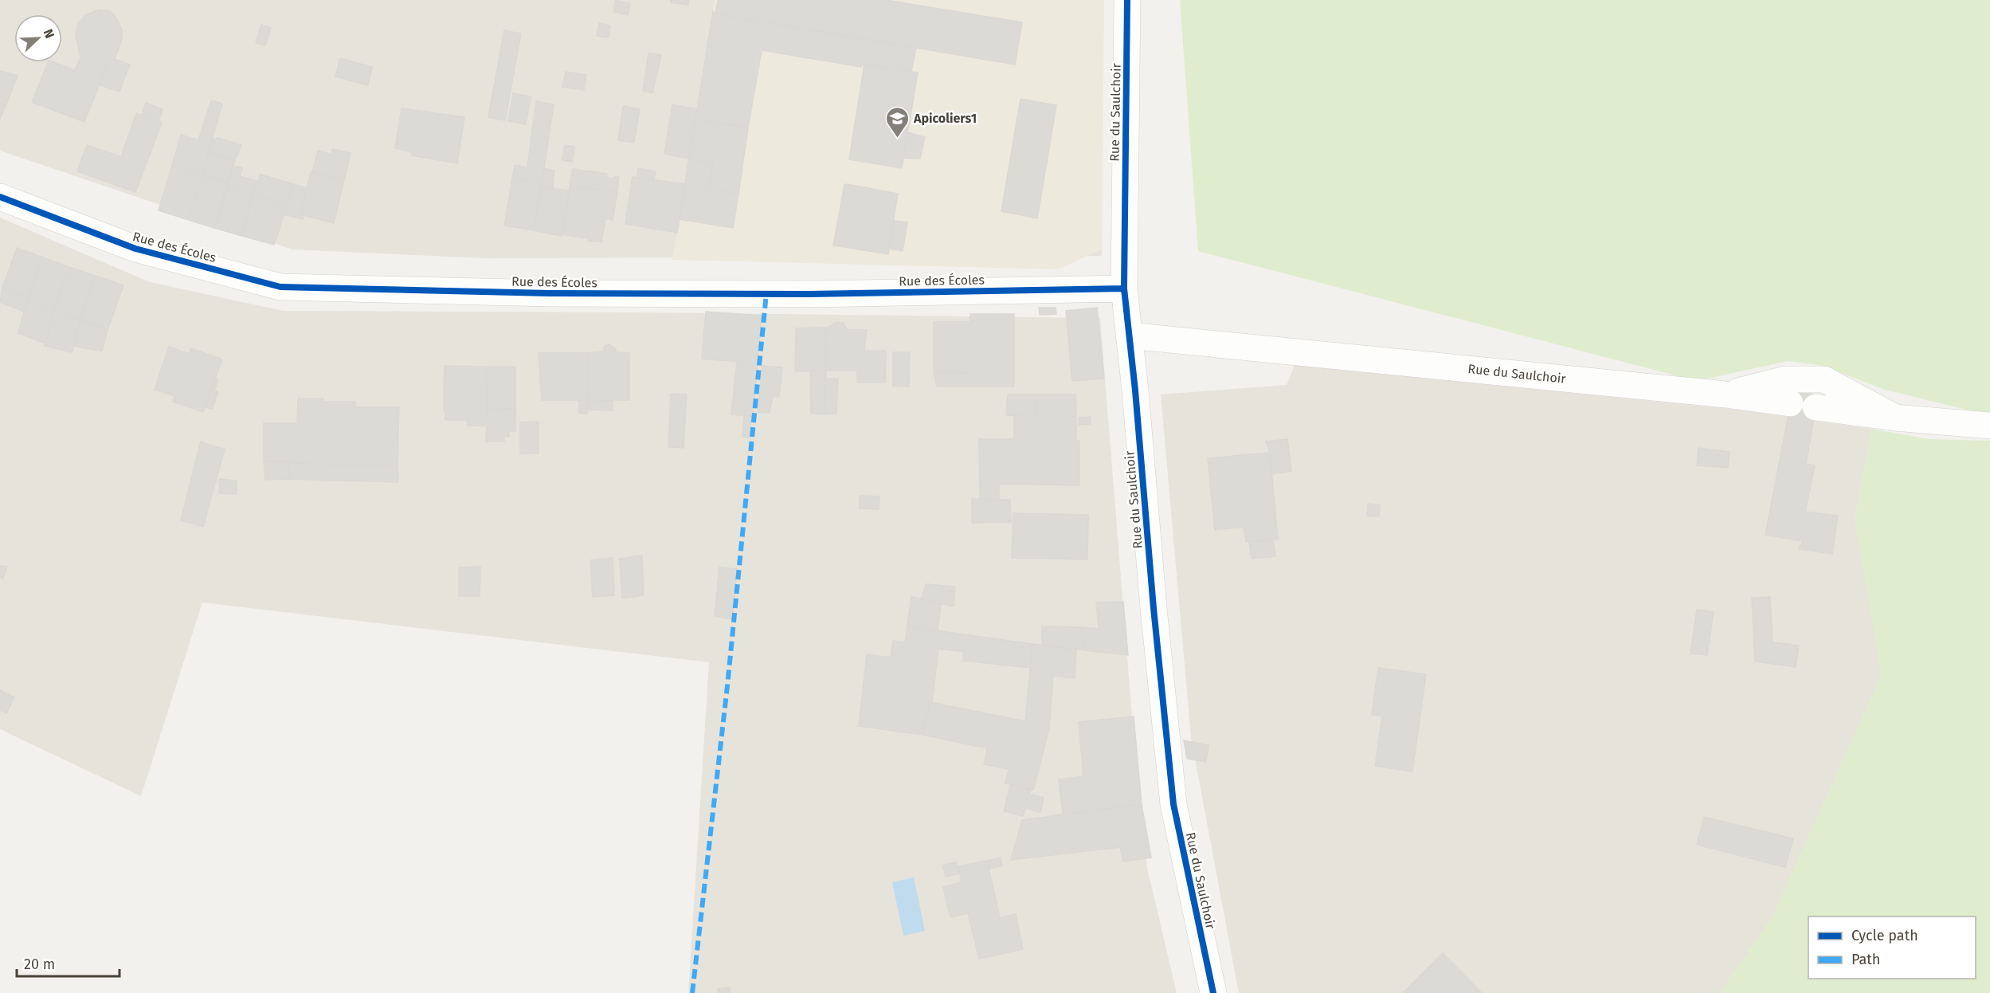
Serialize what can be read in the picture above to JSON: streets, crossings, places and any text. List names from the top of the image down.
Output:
{
  "streets": {
    "street": ["Rue du Saulchoir", "Rue des Écoles"]
  },
  "crossings": [
    ["Rue du Saulchoir", "Rue des Écoles"]
  ],
  "places": {
    "school or university": ["Apicoliers1"]
  },
  "legend": ["Cycle path", "Path"],
  "scale_bar": "20 m",
  "north": "top right"
}
